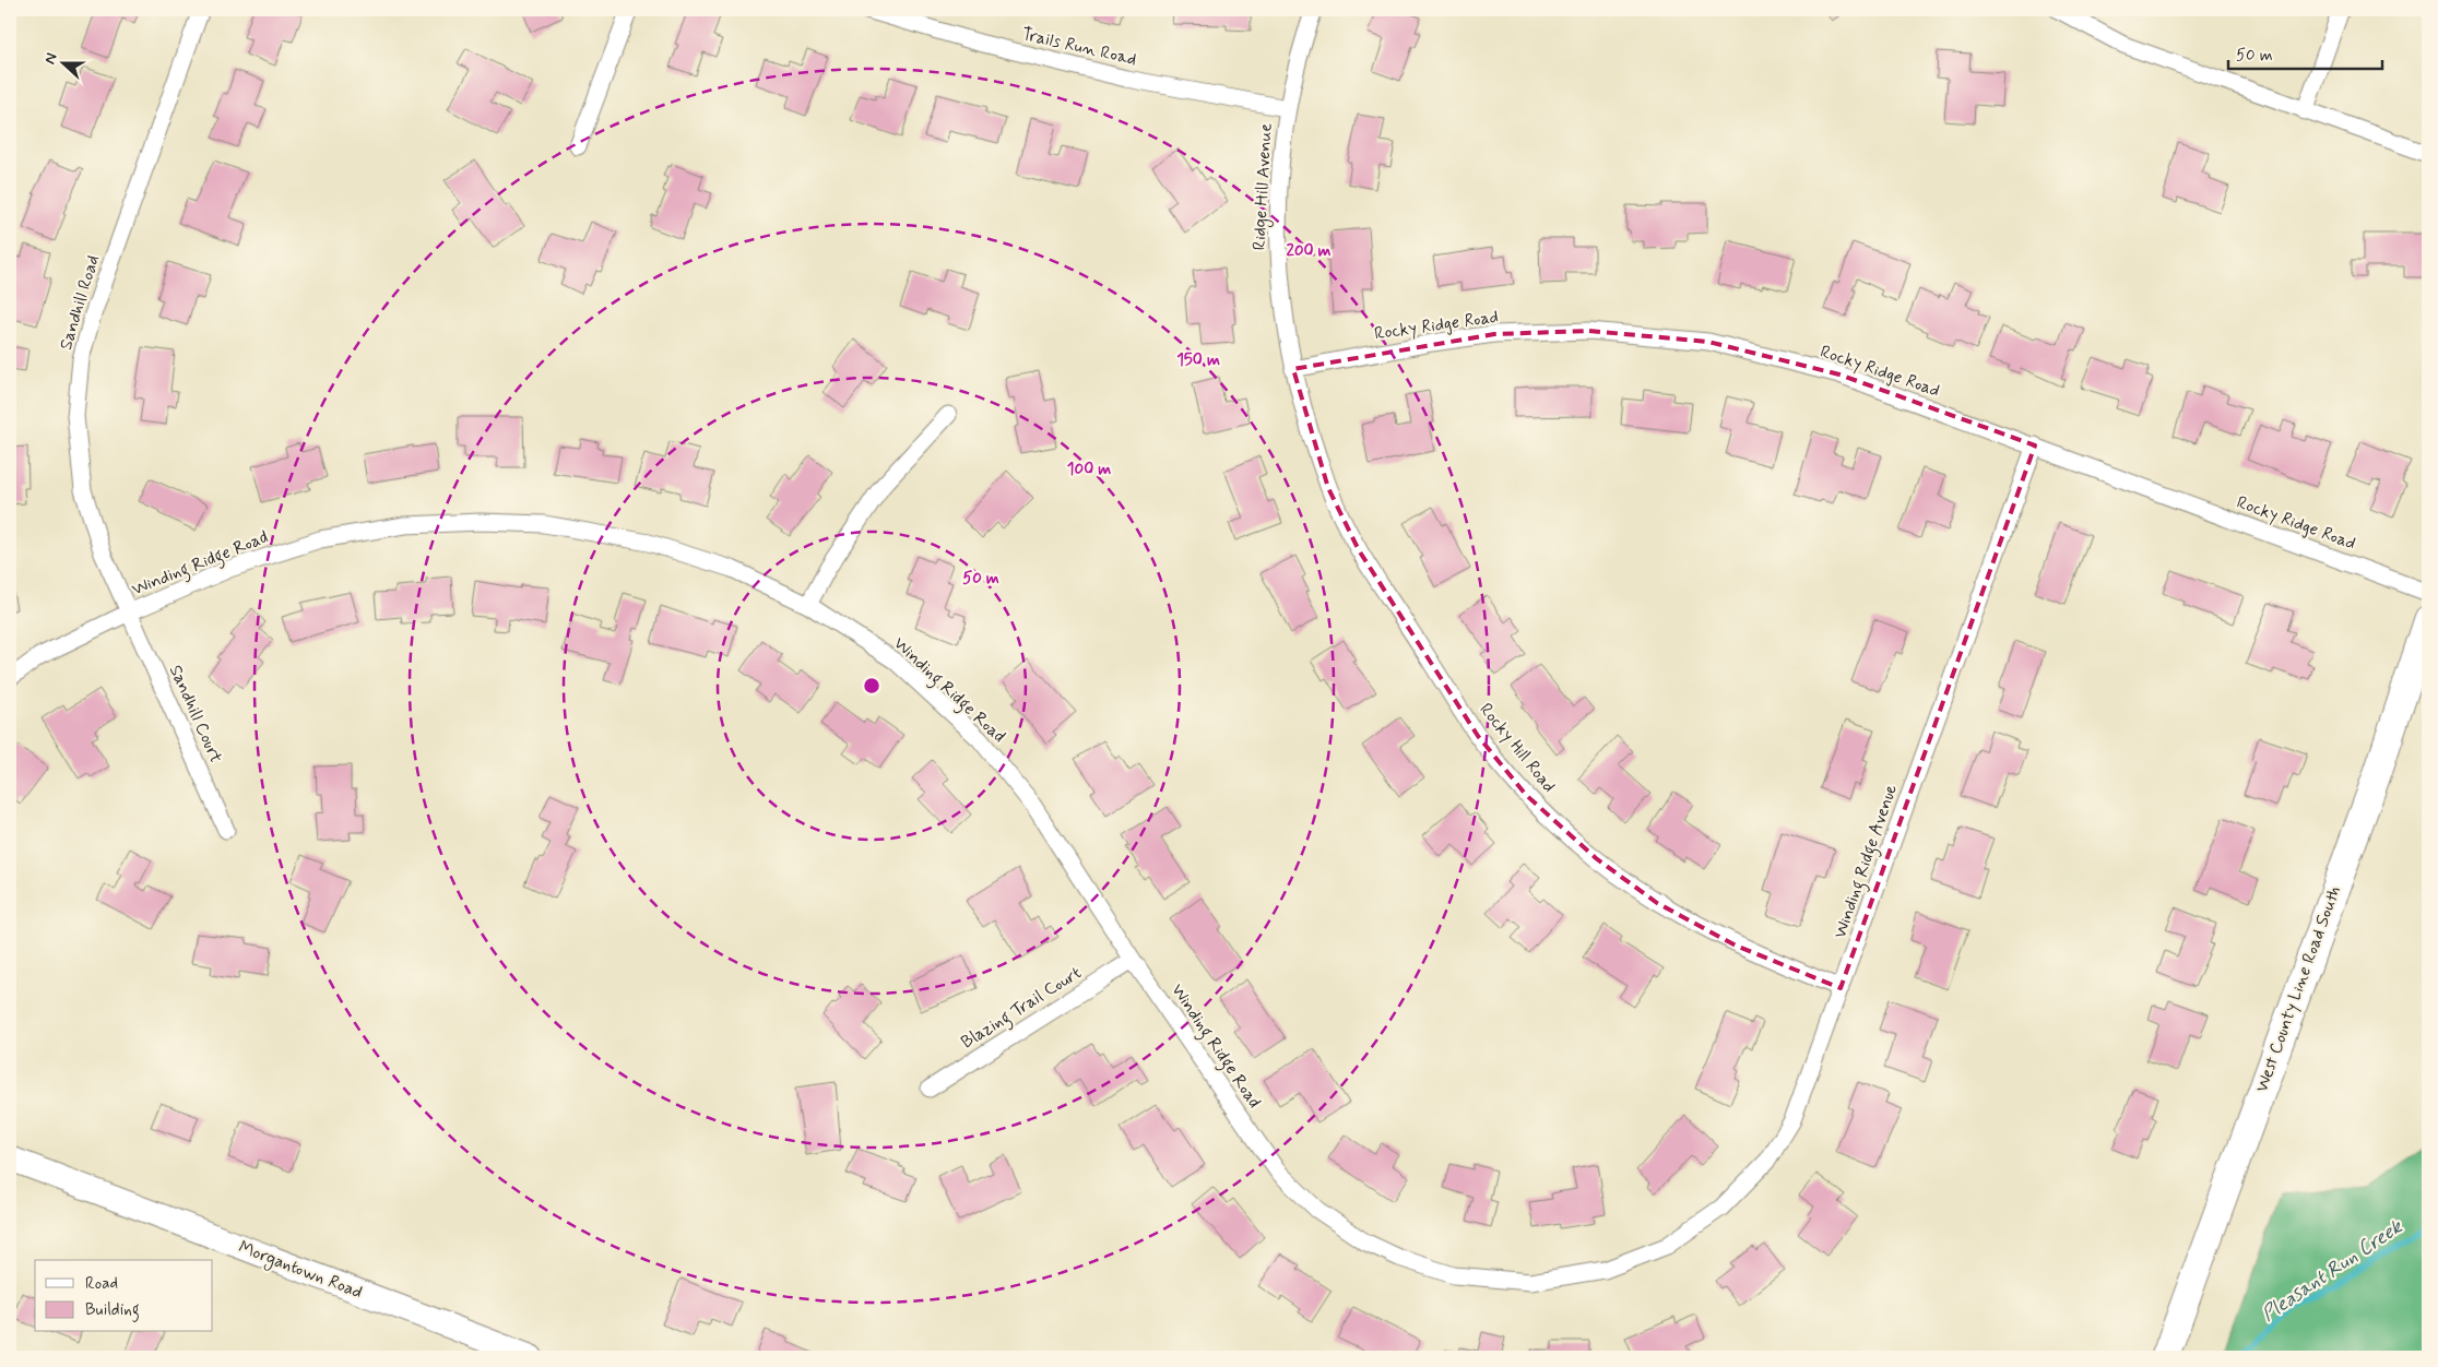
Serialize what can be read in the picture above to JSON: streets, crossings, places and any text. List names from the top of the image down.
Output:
{
  "streets": {
    "main road": ["West County Line Road South", "Morgantown Road"],
    "street": [
      "Trails Run Road",
      "Ridge Hill Avenue",
      "Sandhill Road",
      "Rocky Ridge Road",
      "Winding Ridge Road",
      "Sandhill Court",
      "Rocky Hill Road",
      "Winding Ridge Avenue",
      "Blazing Trail Court"
    ]
  },
  "crossings": [
    ["Trails Run Road", "Ridge Hill Avenue"],
    ["Ridge Hill Avenue", "Rocky Ridge Road"],
    ["Ridge Hill Avenue", "Rocky Hill Road"],
    ["Sandhill Road", "Winding Ridge Road"],
    ["Sandhill Road", "Sandhill Court"],
    ["Rocky Ridge Road", "Rocky Hill Road"],
    ["Rocky Ridge Road", "Winding Ridge Avenue"],
    ["Winding Ridge Road", "Sandhill Court"],
    ["Winding Ridge Road", "Winding Ridge Avenue"],
    ["Winding Ridge Road", "Blazing Trail Court"],
    ["Rocky Hill Road", "Winding Ridge Avenue"]
  ],
  "water": ["Pleasant Run Creek"],
  "legend": ["Road", "Building"],
  "scale_bar": "50 m",
  "north": "left",
  "rings": [
    "200 m",
    "150 m",
    "100 m",
    "50 m"
  ]
}
